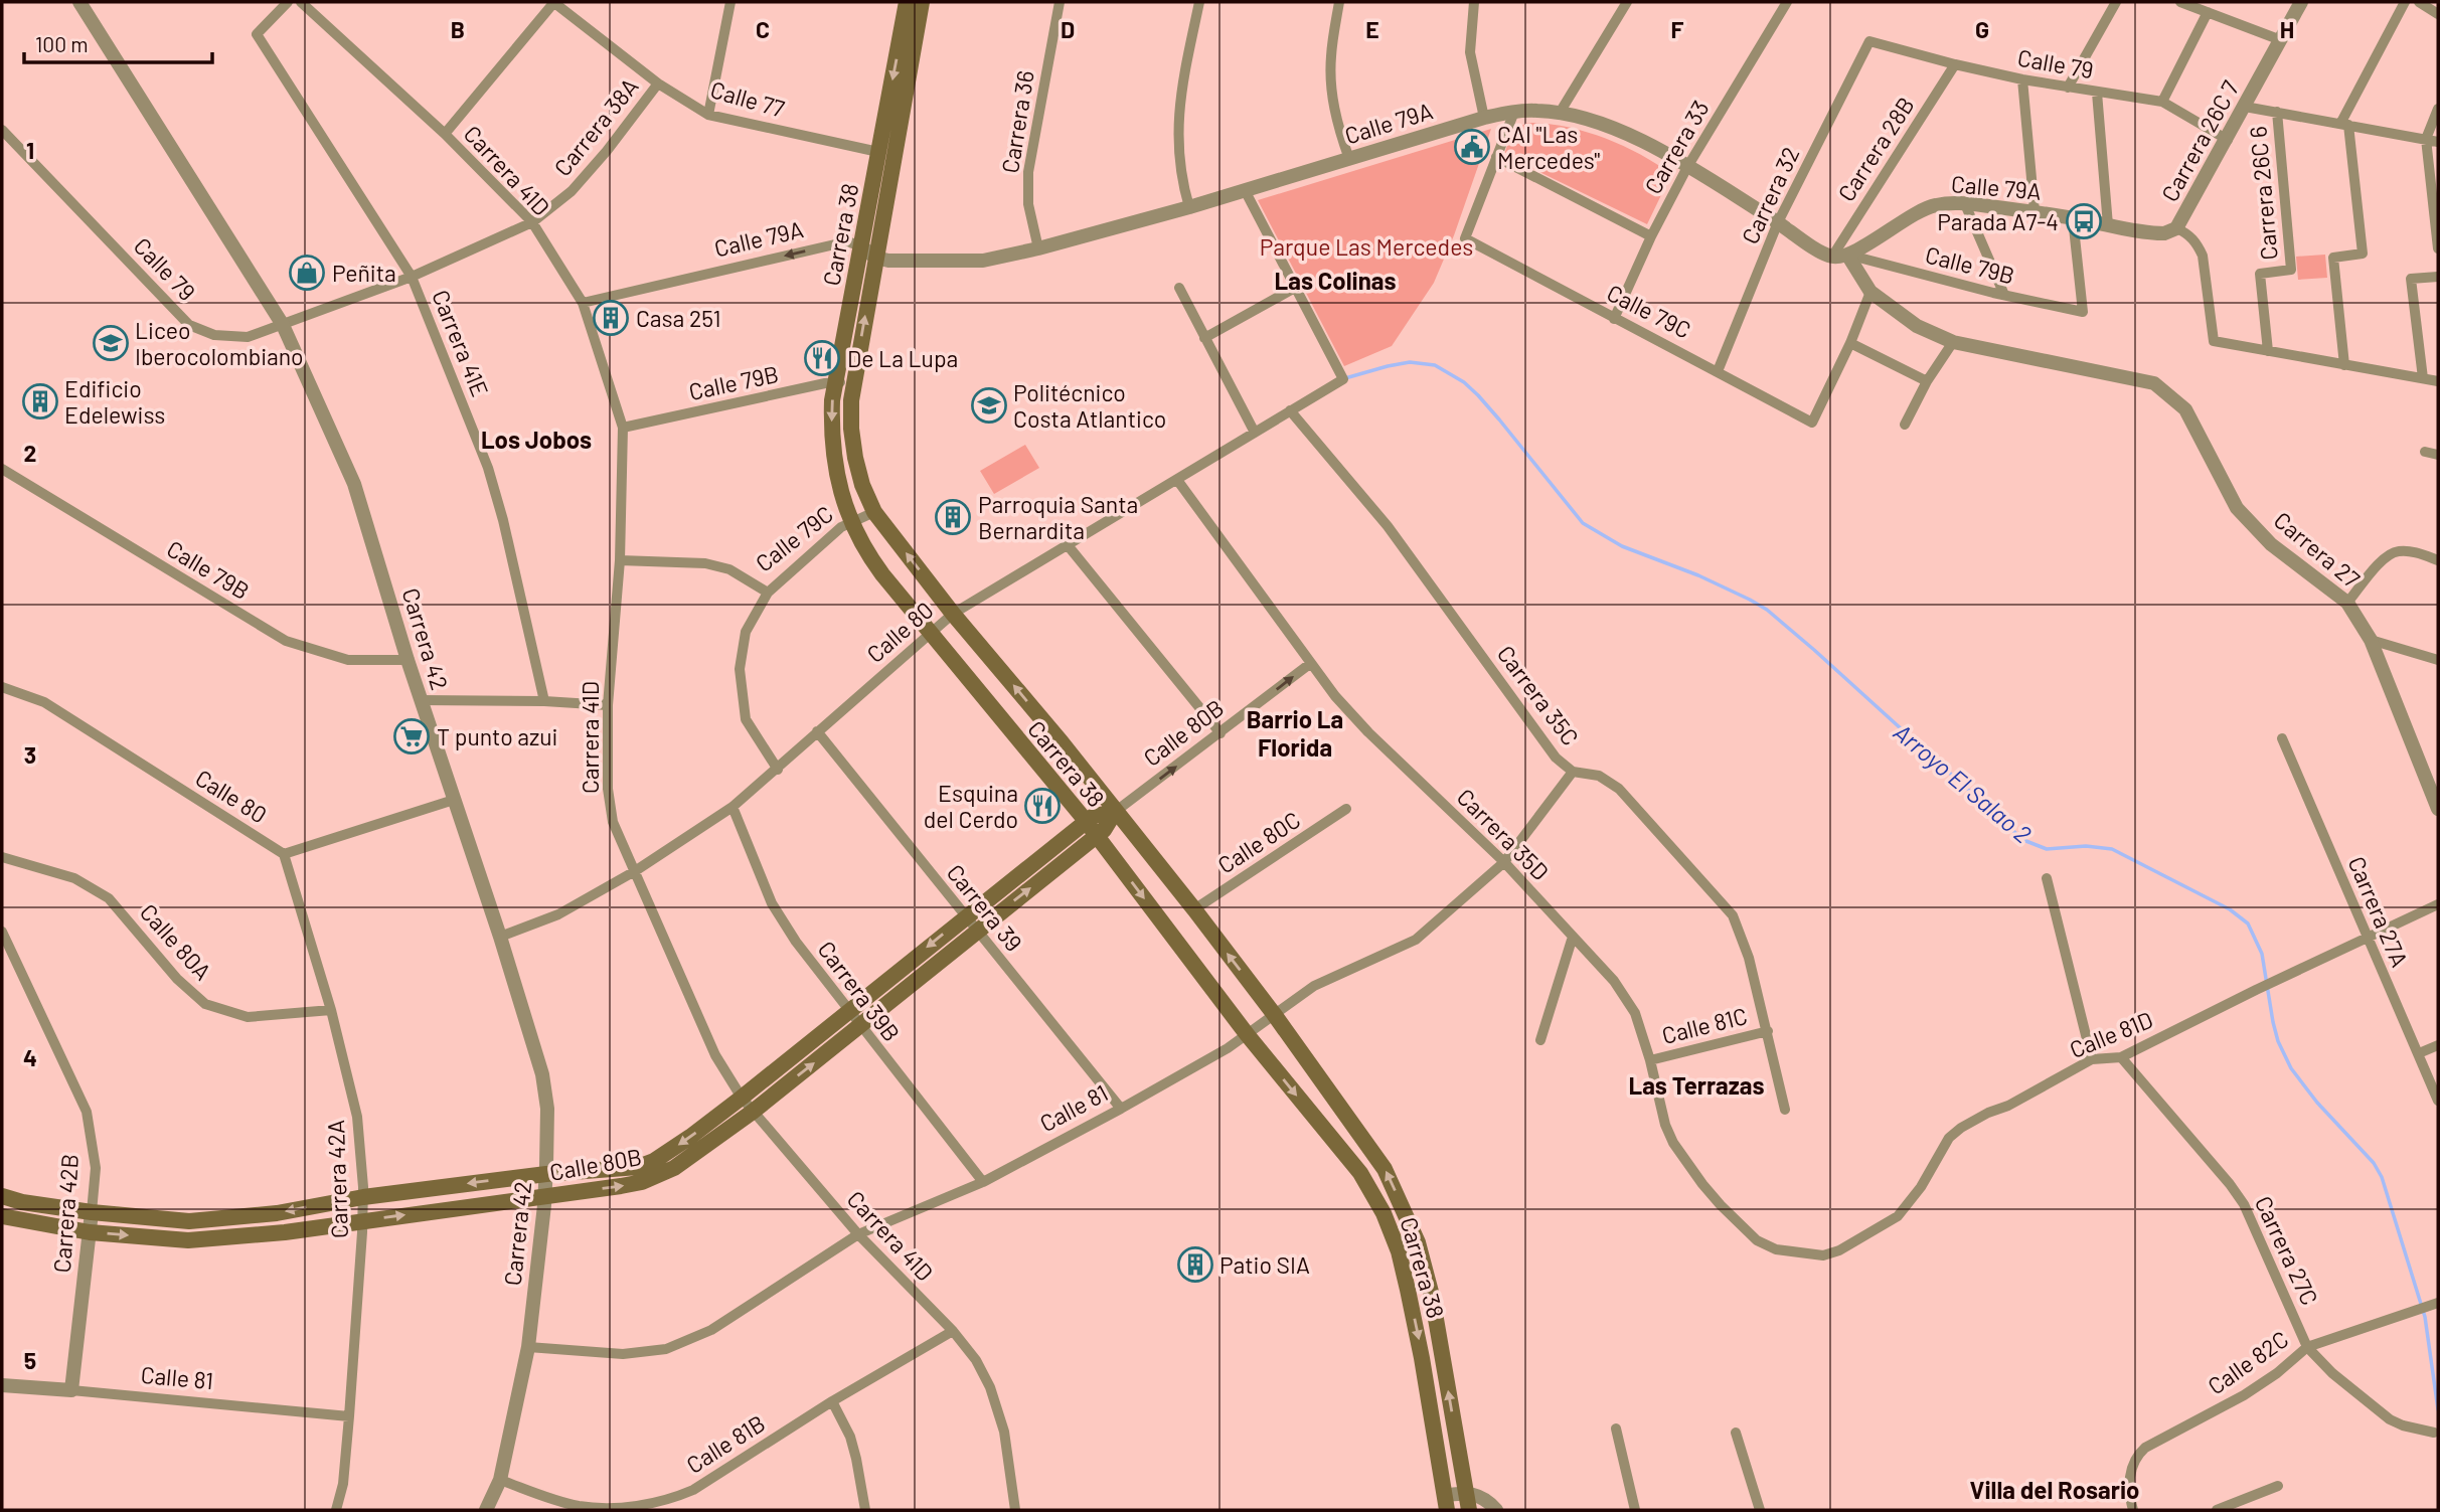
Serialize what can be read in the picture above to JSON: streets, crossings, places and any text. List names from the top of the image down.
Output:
{
  "streets": {
    "main road": ["Carrera 38", "Calle 80B"],
    "street": [
      "Calle 79",
      "Calle 77",
      "Carrera 36",
      "Calle 79A",
      "Carrera 38A",
      "Carrera 26C 7",
      "Carrera 33",
      "Carrera 28B",
      "Carrera 41D",
      "Carrera 26C 6",
      "Carrera 32",
      "Calle 79B",
      "Calle 79C",
      "Carrera 41E",
      "Carrera 27",
      "Calle 80",
      "Carrera 42",
      "Carrera 35C",
      "Carrera 35D",
      "Calle 80C",
      "Carrera 39",
      "Carrera 27A",
      "Calle 80A",
      "Carrera 39B",
      "Calle 81C",
      "Calle 81D",
      "Calle 81",
      "Carrera 42A",
      "Carrera 42B",
      "Carrera 27C",
      "Calle 82C",
      "Calle 81B"
    ]
  },
  "crossings": [
    ["Calle 79", "Carrera 38A"],
    ["Calle 79", "Carrera 26C 7"],
    ["Calle 79", "Carrera 28B"],
    ["Calle 79", "Carrera 41D"],
    ["Calle 79", "Carrera 32"],
    ["Calle 79", "Carrera 41E"],
    ["Calle 79", "Carrera 42"],
    ["Calle 77", "Carrera 38A"],
    ["Calle 77", "Carrera 38"],
    ["Carrera 36", "Calle 79A"],
    ["Calle 79A", "Carrera 26C 7"],
    ["Calle 79A", "Carrera 33"],
    ["Calle 79A", "Carrera 28B"],
    ["Calle 79A", "Carrera 41D"],
    ["Calle 79A", "Carrera 32"],
    ["Calle 79A", "Carrera 38"],
    ["Calle 79A", "Calle 79B"],
    ["Carrera 38A", "Carrera 41D"],
    ["Carrera 26C 7", "Carrera 26C 6"],
    ["Carrera 33", "Calle 79C"],
    ["Carrera 41D", "Calle 79B"],
    ["Carrera 41D", "Calle 79C"],
    ["Carrera 41D", "Calle 80"],
    ["Carrera 41D", "Calle 80B"],
    ["Carrera 41D", "Calle 81"],
    ["Carrera 41D", "Calle 81B"],
    ["Carrera 32", "Calle 79C"],
    ["Carrera 38", "Calle 79B"],
    ["Carrera 38", "Calle 79C"],
    ["Carrera 38", "Calle 80"],
    ["Carrera 38", "Calle 80B"],
    ["Carrera 38", "Calle 80C"],
    ["Carrera 38", "Calle 81"],
    ["Calle 79B", "Carrera 42"],
    ["Calle 80", "Carrera 42"],
    ["Calle 80", "Carrera 35C"],
    ["Calle 80", "Carrera 35D"],
    ["Calle 80", "Carrera 39"],
    ["Calle 80", "Carrera 39B"],
    ["Calle 80", "Carrera 42A"],
    ["Carrera 42", "Calle 80B"],
    ["Carrera 42", "Calle 81"],
    ["Carrera 42", "Calle 81B"],
    ["Carrera 35C", "Calle 81C"],
    ["Carrera 35C", "Calle 81"],
    ["Calle 80B", "Carrera 35D"],
    ["Calle 80B", "Carrera 39"],
    ["Calle 80B", "Carrera 39B"],
    ["Calle 80B", "Carrera 42A"],
    ["Calle 80B", "Carrera 42B"],
    ["Carrera 35D", "Calle 81C"],
    ["Carrera 35D", "Calle 81D"],
    ["Carrera 35D", "Calle 81"],
    ["Carrera 39", "Calle 81"],
    ["Carrera 27A", "Calle 81D"],
    ["Calle 80A", "Carrera 42A"],
    ["Carrera 39B", "Calle 81"],
    ["Calle 81D", "Carrera 27C"],
    ["Calle 81", "Carrera 42A"],
    ["Calle 81", "Carrera 42B"],
    ["Carrera 27C", "Calle 82C"]
  ],
  "districts": [
    "Las Colinas",
    "Los Jobos",
    "Barrio La Florida",
    "Las Terrazas",
    "Villa del Rosario"
  ],
  "water": ["Arroyo El Salao 2"],
  "parks": ["Parque Las Mercedes"],
  "places": {
    "public building": ["CAI \"Las Mercedes\""],
    "bus stop": ["Parada A7-4"],
    "shop": ["Peñita"],
    "building": [
      "Casa 251",
      "Edificio Edelewiss",
      "Parroquia Santa Bernardita",
      "Patio SIA"
    ],
    "school or university": ["Liceo Iberocolombiano", "Politécnico Costa Atlantico"],
    "restaurant": ["De La Lupa", "Esquina del Cerdo"],
    "supermarket": ["T punto azui"]
  },
  "scale_bar": "100 m",
  "grid": {
    "columns": [
      "B",
      "C",
      "D",
      "E",
      "F",
      "G",
      "H"
    ],
    "rows": [
      "1",
      "2",
      "3",
      "4",
      "5"
    ]
  }
}
